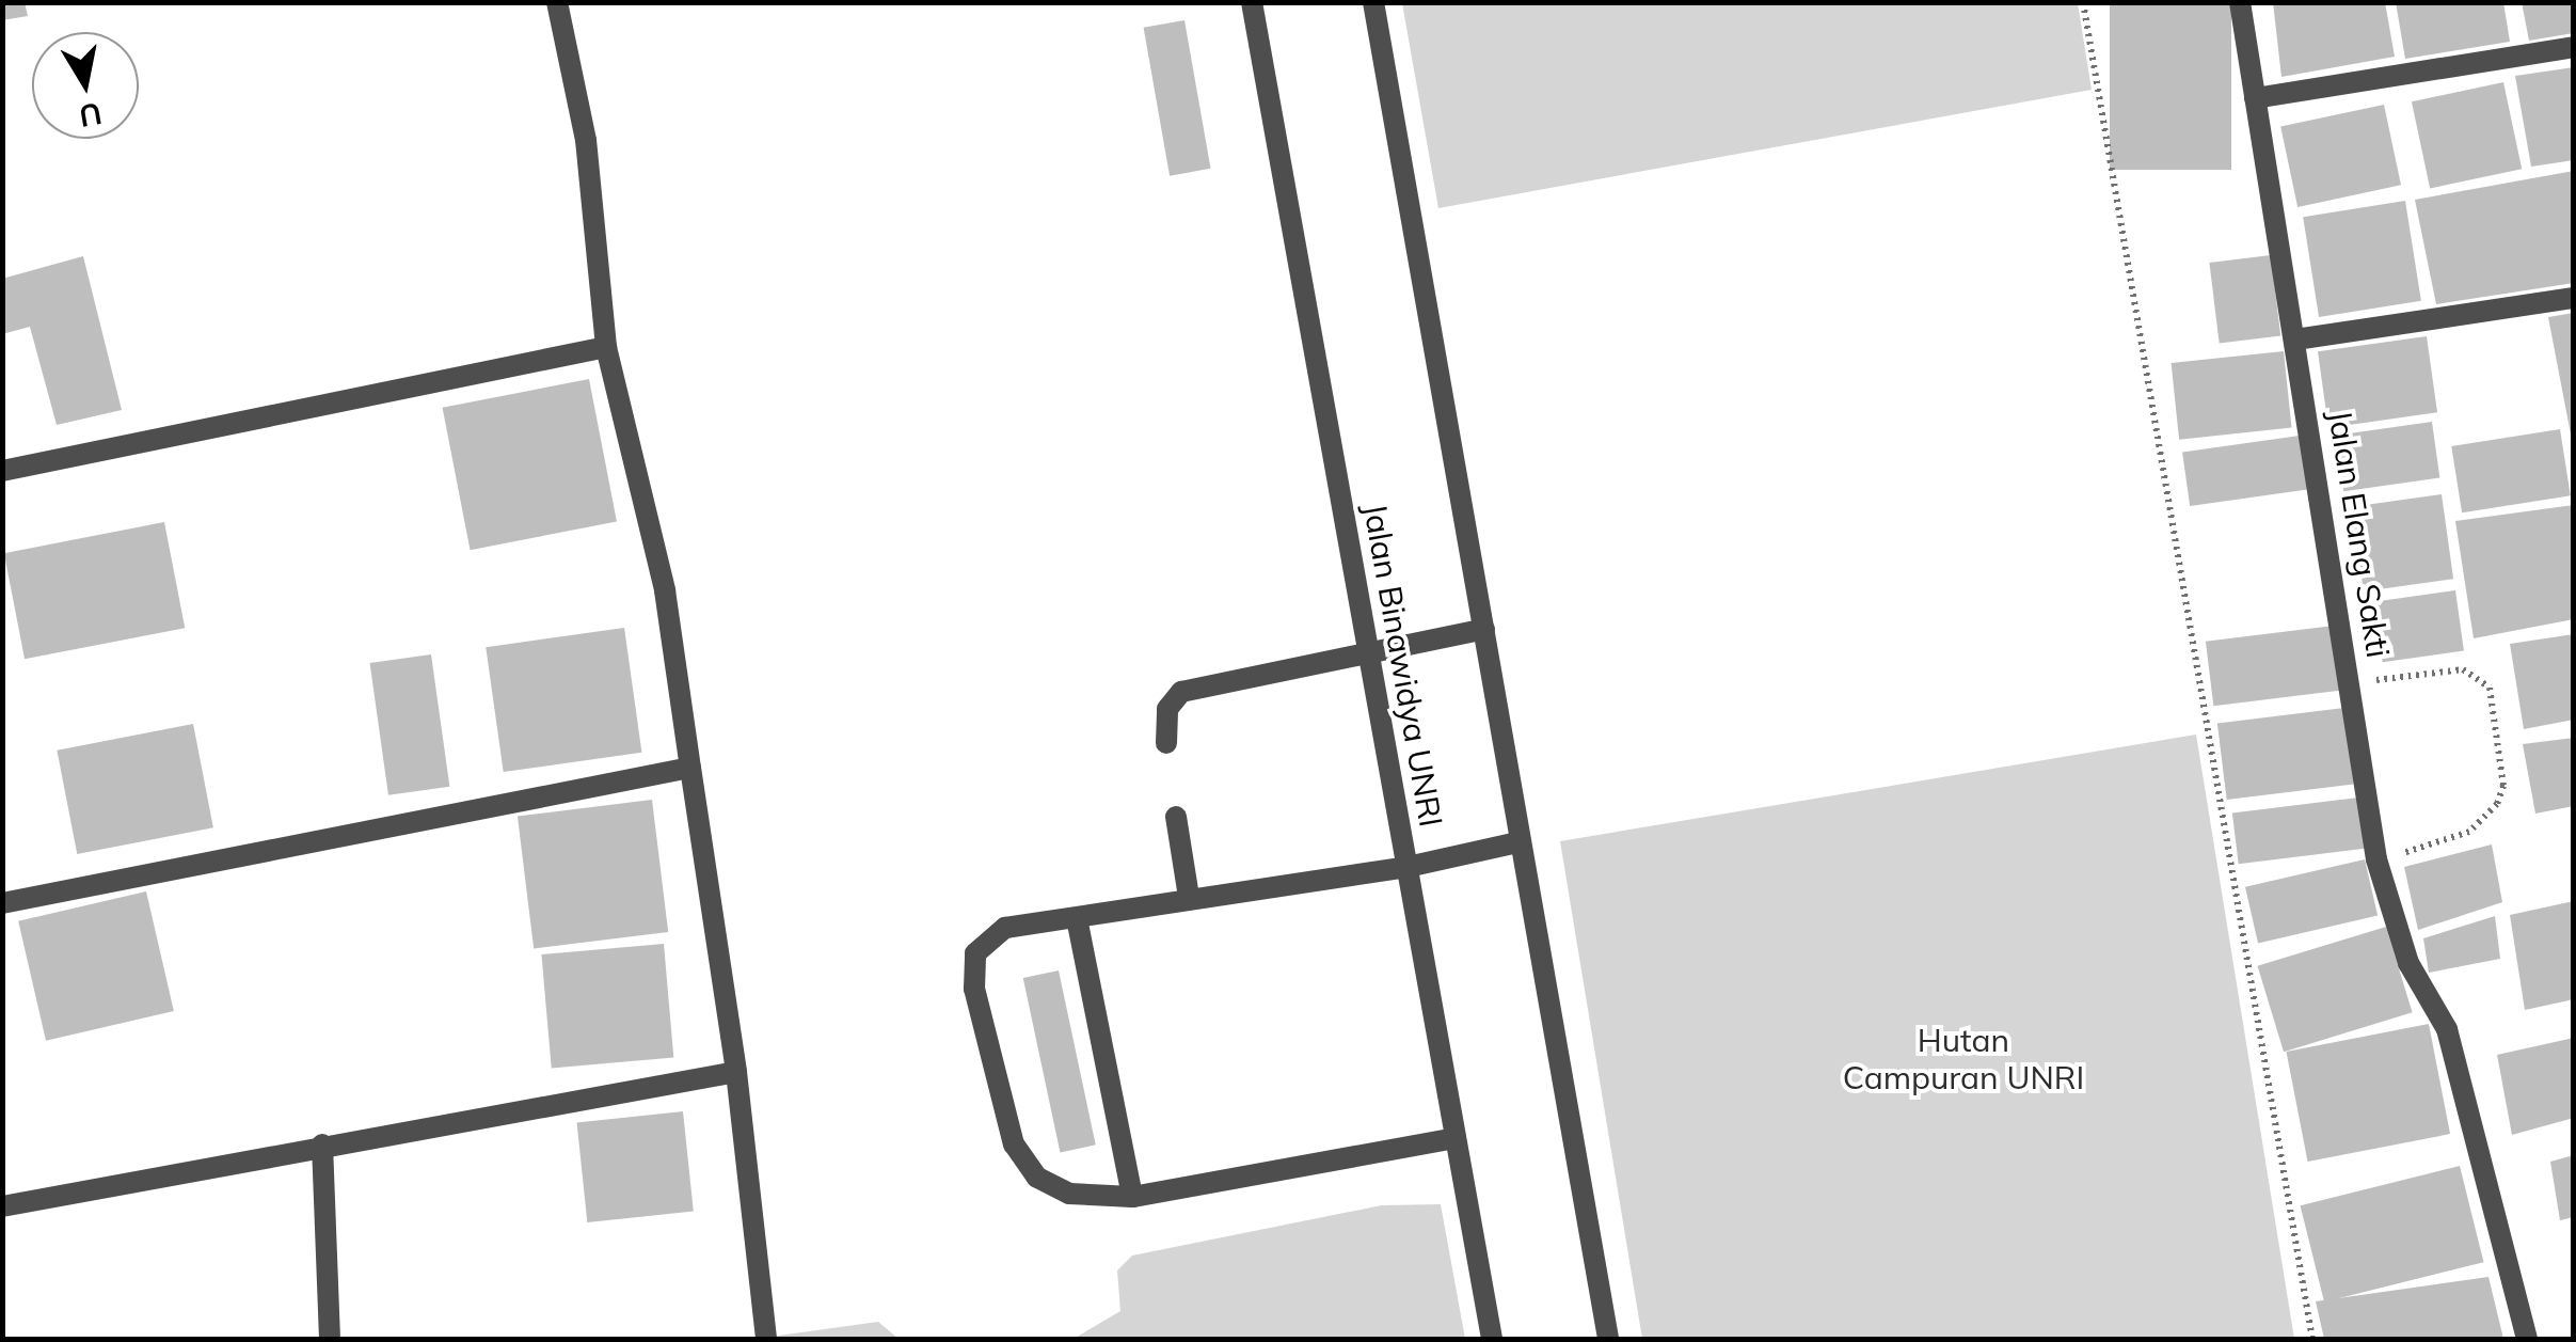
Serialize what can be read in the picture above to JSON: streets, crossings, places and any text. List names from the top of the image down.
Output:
{
  "streets": {
    "street": ["Jalan Elang Sakti", "Jalan Binawidya UNRI"]
  },
  "parks": ["Hutan Campuran UNRI"],
  "north": "bottom"
}
